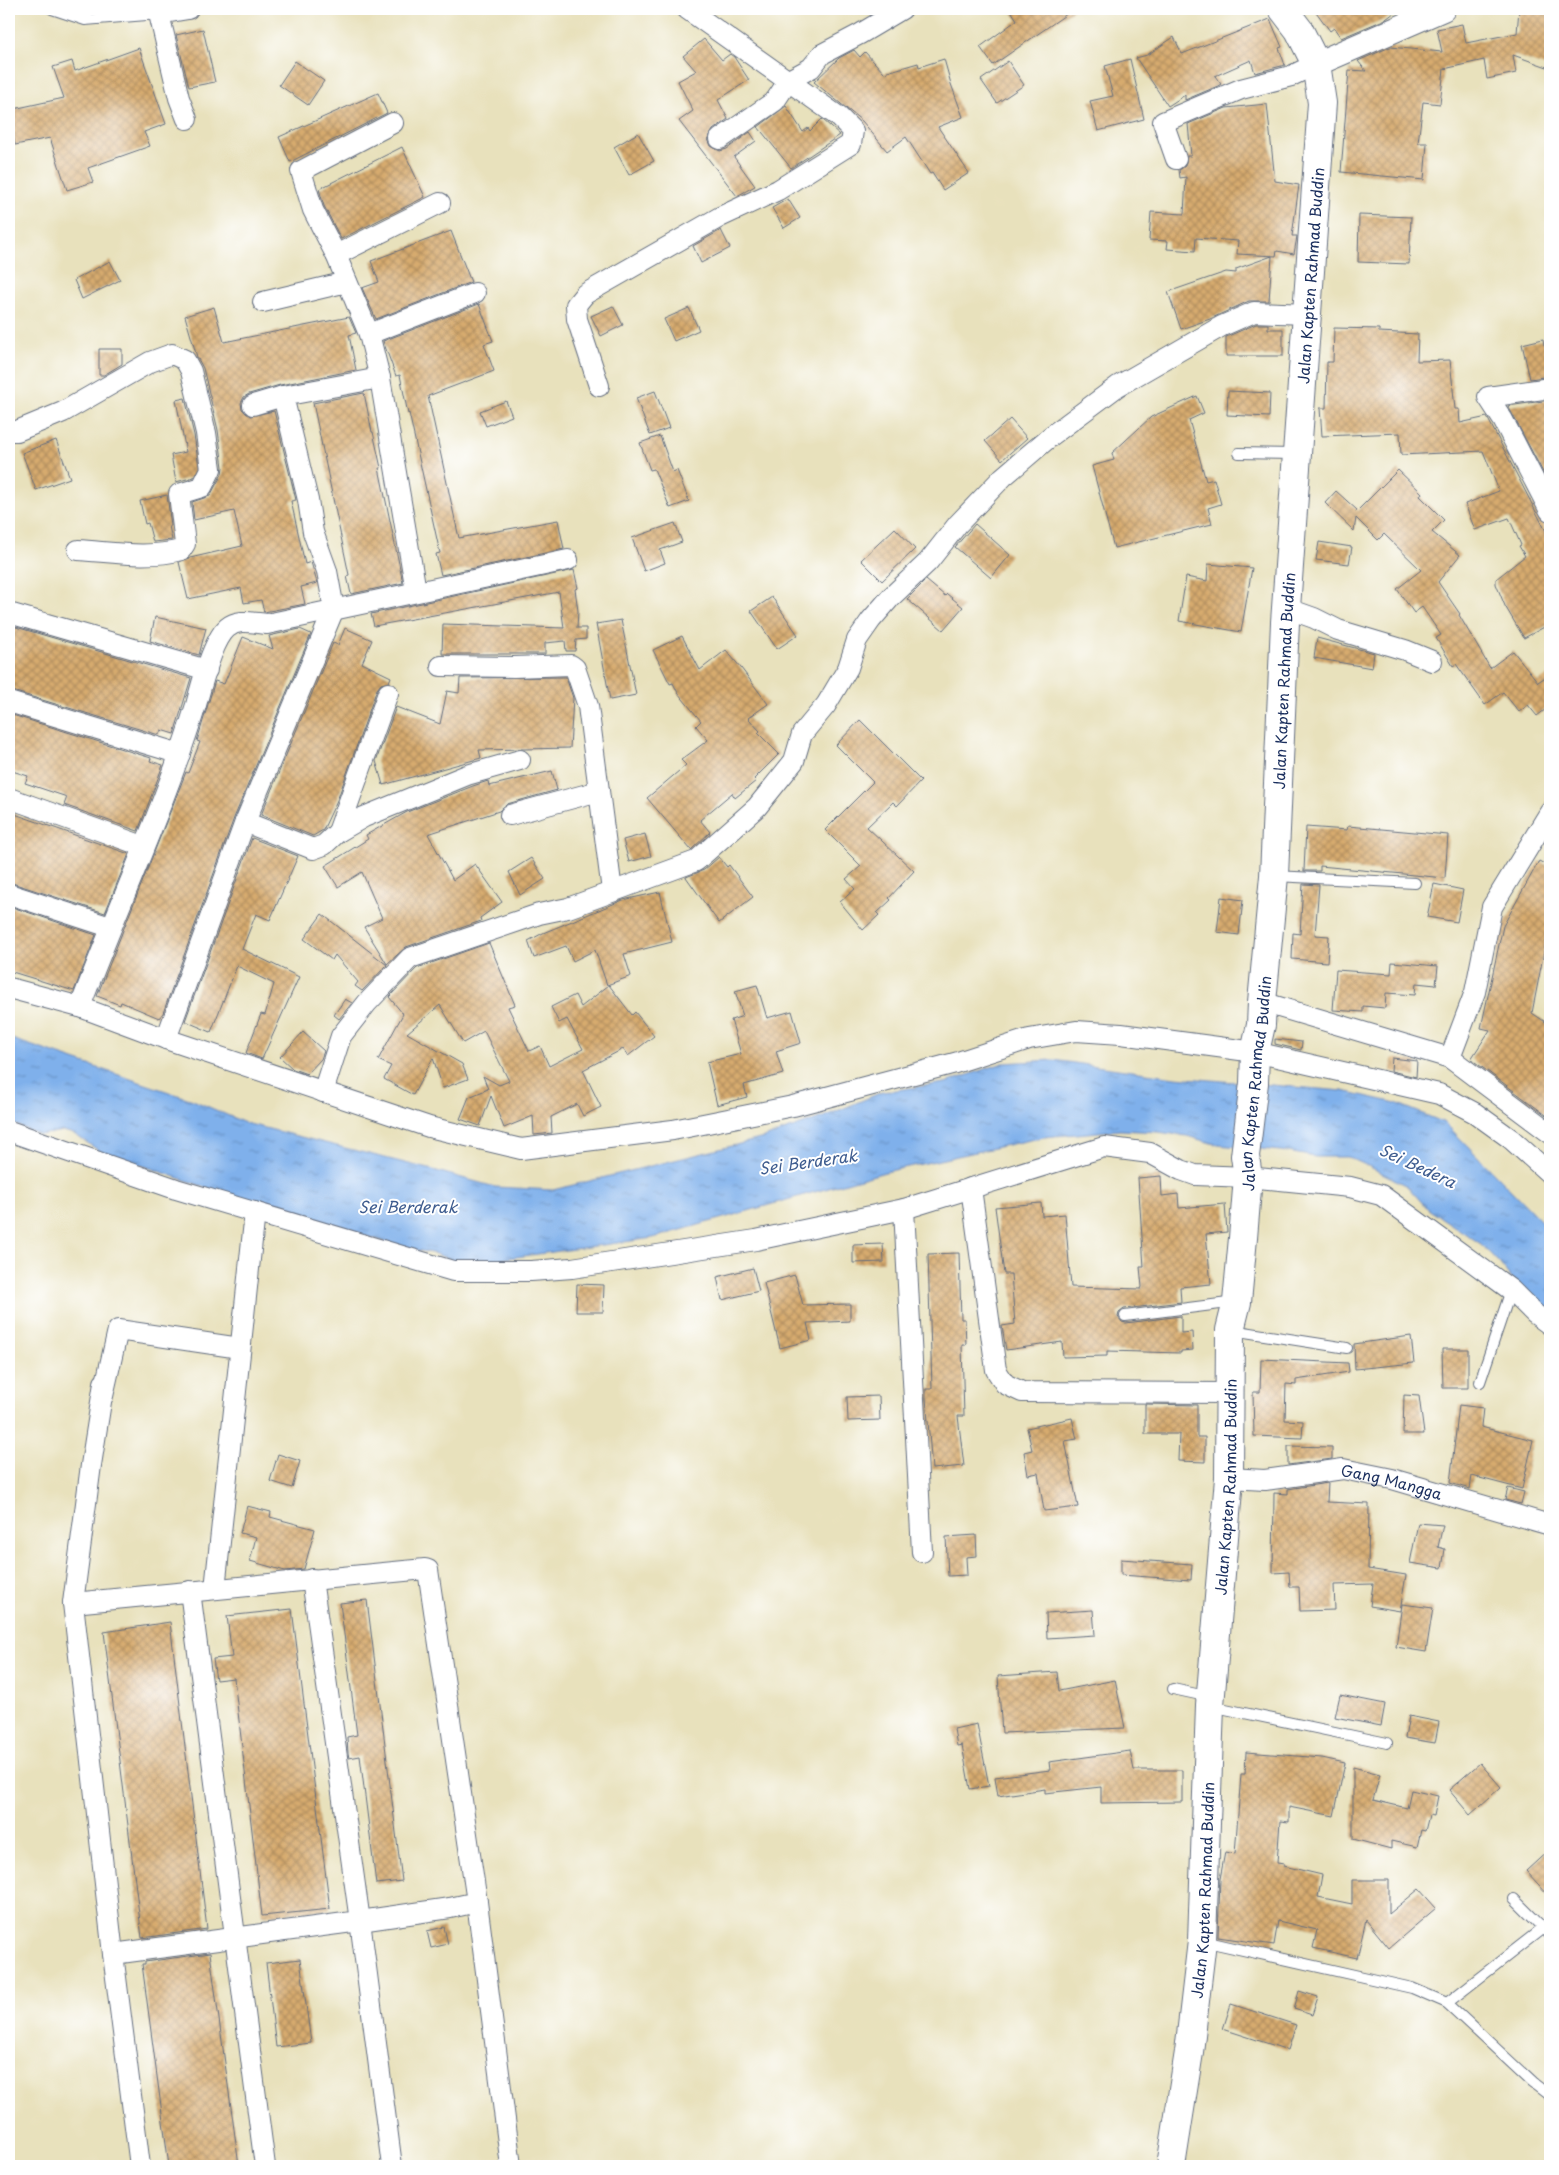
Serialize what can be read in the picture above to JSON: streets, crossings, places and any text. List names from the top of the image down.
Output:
{
  "streets": {
    "main road": ["Jalan Kapten Rahmad Buddin"],
    "street": ["Gang Mangga"]
  },
  "crossings": [
    ["Jalan Kapten Rahmad Buddin", "Gang Mangga"]
  ],
  "water": ["Sei Berderak", "Sei Bedera"]
}
